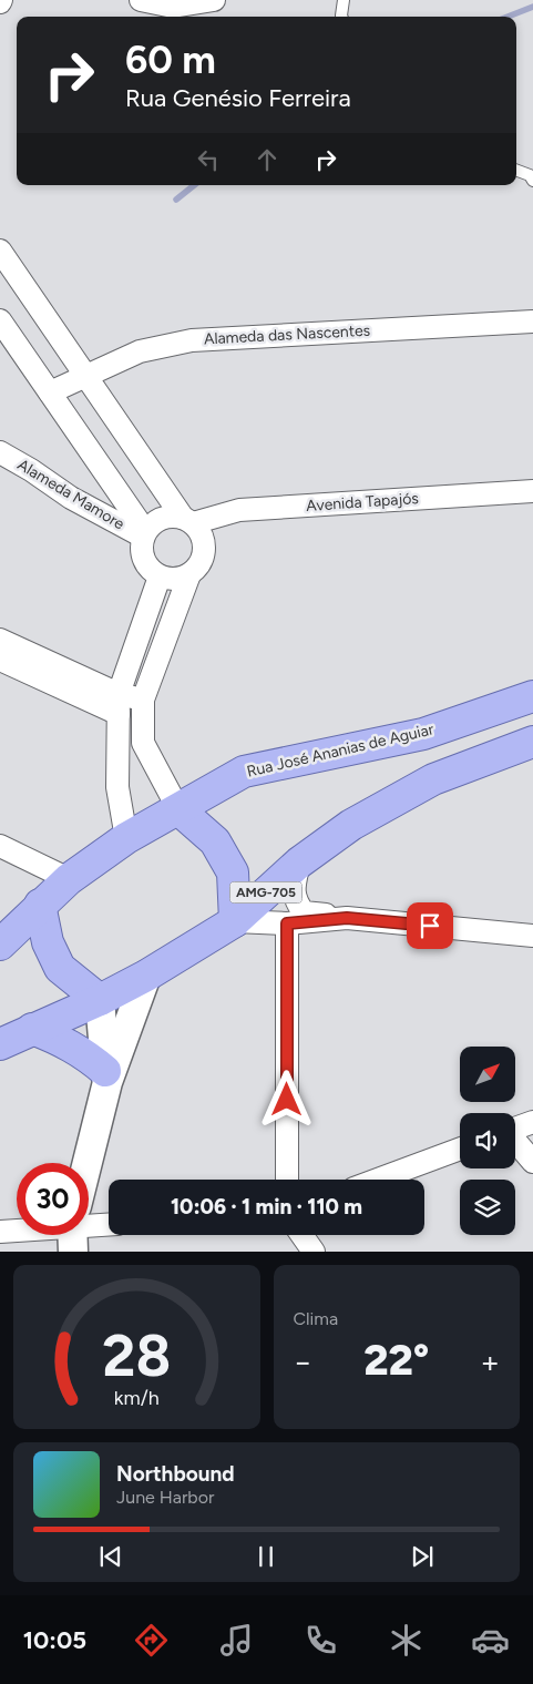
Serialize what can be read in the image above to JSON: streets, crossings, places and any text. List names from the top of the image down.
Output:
{
  "streets": {
    "main road": ["Rua José Ananias de Aguiar", "AMG-705"],
    "street": ["Alameda das Nascentes", "Alameda Mamore", "Avenida Tapajós"]
  },
  "crossings": [
    ["Alameda Mamore", "Avenida Tapajós"]
  ],
  "north": "top right",
  "page": {
    "turn": ["60 m", "Rua Genésio Ferreira"],
    "limit": "30",
    "trip": "10:06 · 1 min · 110 m",
    "tile": "Clima",
    "heat": ["−", "22°", "+"],
    "song": ["Northbound", "June Harbor"],
    "tabs": "10:05",
    "gauge": ["28", "km/h"]
  }
}
